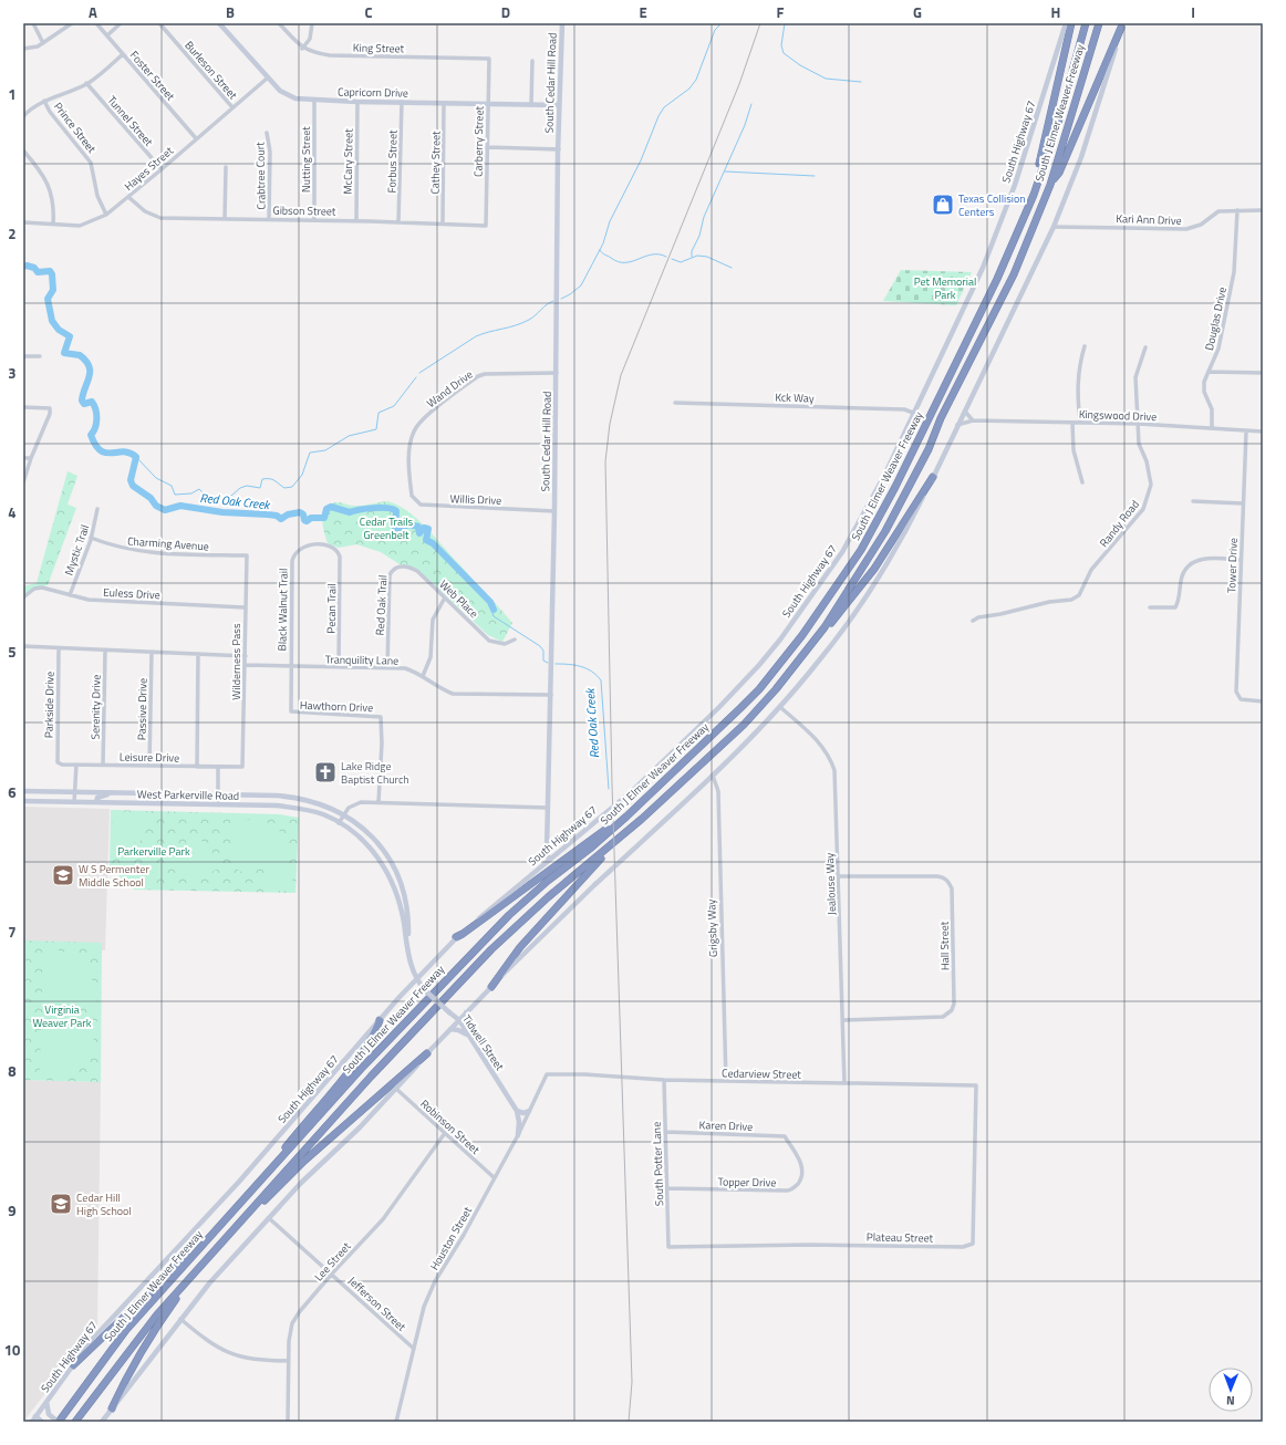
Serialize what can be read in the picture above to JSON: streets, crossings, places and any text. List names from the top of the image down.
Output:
{
  "streets": {
    "highway": ["South J Elmer Weaver Freeway"],
    "main road": [
      "South Cedar Hill Road",
      "Capricorn Drive",
      "South Highway 67",
      "West Parkerville Road",
      "Tidwell Street"
    ],
    "street": [
      "King Street",
      "Burleson Street",
      "Foster Street",
      "Tunnel Street",
      "Prince Street",
      "Carberry Street",
      "Nutting Street",
      "McCary Street",
      "Forbus Street",
      "Cathey Street",
      "Hayes Street",
      "Crabtree Court",
      "Gibson Street",
      "Kari Ann Drive",
      "Douglas Drive",
      "Wand Drive",
      "Kck Way",
      "Kingswood Drive",
      "Willis Drive",
      "Randy Road",
      "Charming Avenue",
      "Mystic Trail",
      "Tower Drive",
      "Euless Drive",
      "Web Place",
      "Red Oak Trail",
      "Pecan Trail",
      "Black Walnut Trail",
      "Tranquility Lane",
      "Wilderness Pass",
      "Parkside Drive",
      "Hawthorn Drive",
      "Serenity Drive",
      "Passive Drive",
      "Leisure Drive",
      "Jealouse Way",
      "Grigsby Way",
      "Hall Street",
      "Cedarview Street",
      "Karen Drive",
      "Robinson Street",
      "South Potter Lane",
      "Topper Drive",
      "Plateau Street",
      "Houston Street",
      "Lee Street",
      "Jefferson Street"
    ]
  },
  "crossings": [
    ["King Street", "Carberry Street"],
    ["Burleson Street", "Hayes Street"],
    ["Foster Street", "Hayes Street"],
    ["South Cedar Hill Road", "Capricorn Drive"],
    ["South Cedar Hill Road", "South Highway 67"],
    ["South Cedar Hill Road", "Wand Drive"],
    ["South Cedar Hill Road", "Willis Drive"],
    ["South Cedar Hill Road", "Tranquility Lane"],
    ["Capricorn Drive", "Carberry Street"],
    ["Capricorn Drive", "Nutting Street"],
    ["Capricorn Drive", "McCary Street"],
    ["Capricorn Drive", "Forbus Street"],
    ["Capricorn Drive", "Cathey Street"],
    ["Capricorn Drive", "Hayes Street"],
    ["Tunnel Street", "Hayes Street"],
    ["Prince Street", "Hayes Street"],
    ["Carberry Street", "Gibson Street"],
    ["South Highway 67", "Kck Way"],
    ["South Highway 67", "Tidwell Street"],
    ["Nutting Street", "Gibson Street"],
    ["McCary Street", "Gibson Street"],
    ["Forbus Street", "Gibson Street"],
    ["Cathey Street", "Gibson Street"],
    ["Hayes Street", "Gibson Street"],
    ["Crabtree Court", "Gibson Street"],
    ["Kari Ann Drive", "Douglas Drive"],
    ["Douglas Drive", "Kingswood Drive"],
    ["Wand Drive", "Willis Drive"],
    ["Kingswood Drive", "Randy Road"],
    ["Kingswood Drive", "Tower Drive"],
    ["Charming Avenue", "Mystic Trail"],
    ["Charming Avenue", "Wilderness Pass"],
    ["Mystic Trail", "Euless Drive"],
    ["Euless Drive", "Wilderness Pass"],
    ["Web Place", "Red Oak Trail"],
    ["Red Oak Trail", "Tranquility Lane"],
    ["Pecan Trail", "Black Walnut Trail"],
    ["Pecan Trail", "Tranquility Lane"],
    ["Black Walnut Trail", "Tranquility Lane"],
    ["Black Walnut Trail", "Hawthorn Drive"],
    ["Tranquility Lane", "Wilderness Pass"],
    ["Wilderness Pass", "Leisure Drive"],
    ["Parkside Drive", "Leisure Drive"],
    ["Serenity Drive", "Leisure Drive"],
    ["Passive Drive", "Leisure Drive"],
    ["West Parkerville Road", "Tidwell Street"],
    ["Jealouse Way", "Hall Street"],
    ["Jealouse Way", "Cedarview Street"],
    ["Grigsby Way", "Cedarview Street"],
    ["Tidwell Street", "Houston Street"],
    ["Cedarview Street", "South Potter Lane"],
    ["Cedarview Street", "Plateau Street"],
    ["Cedarview Street", "Houston Street"],
    ["Karen Drive", "South Potter Lane"],
    ["Karen Drive", "Topper Drive"],
    ["Robinson Street", "Houston Street"],
    ["Robinson Street", "Lee Street"],
    ["South Potter Lane", "Topper Drive"],
    ["South Potter Lane", "Plateau Street"],
    ["Houston Street", "Jefferson Street"],
    ["Lee Street", "Jefferson Street"]
  ],
  "water": ["Red Oak Creek"],
  "parks": [
    "Pet Memorial Park",
    "Cedar Trails Greenbelt",
    "Parkerville Park",
    "Virginia Weaver Park"
  ],
  "places": {
    "shop": ["Texas Collision Centers"],
    "church": ["Lake Ridge Baptist Church"],
    "school or university": ["W S Permenter Middle School", "Cedar Hill High School"]
  },
  "north": "bottom",
  "grid": {
    "columns": [
      "A",
      "B",
      "C",
      "D",
      "E",
      "F",
      "G",
      "H",
      "I"
    ],
    "rows": [
      "1",
      "2",
      "3",
      "4",
      "5",
      "6",
      "7",
      "8",
      "9",
      "10"
    ]
  }
}
